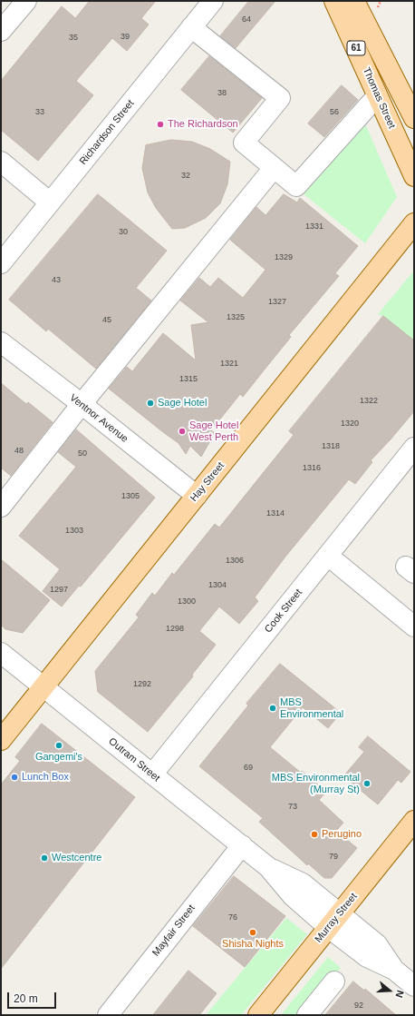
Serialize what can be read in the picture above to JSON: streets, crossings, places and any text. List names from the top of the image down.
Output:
{
  "streets": {
    "main road": [
      "61",
      "Thomas Street",
      "Hay Street",
      "Murray Street"
    ],
    "street": [
      "Richardson Street",
      "Ventnor Avenue",
      "Cook Street",
      "Outram Street",
      "Mayfair Street"
    ]
  },
  "crossings": [
    ["Ventnor Avenue", "Hay Street"],
    ["Hay Street", "Outram Street"],
    ["Cook Street", "Outram Street"],
    ["Outram Street", "Murray Street"],
    ["Outram Street", "Mayfair Street"]
  ],
  "places": [
    "The Richardson",
    "Sage Hotel",
    "Sage Hotel West Perth",
    "MBS Environmental",
    "Gangemi's",
    "Lunch Box",
    "MBS Environmental (Murray St)",
    "Perugino",
    "Westcentre",
    "Shisha Nights"
  ],
  "house_numbers": [
    "64",
    "39",
    "35",
    "38",
    "33",
    "56",
    "32",
    "1331",
    "30",
    "1329",
    "43",
    "1327",
    "1325",
    "45",
    "1321",
    "1315",
    "1322",
    "1320",
    "1318",
    "48",
    "50",
    "1316",
    "1305",
    "1314",
    "1303",
    "1306",
    "1304",
    "1297",
    "1300",
    "1298",
    "1292",
    "69",
    "73",
    "79",
    "76",
    "92"
  ],
  "scale_bar": "20 m",
  "north": "right"
}
